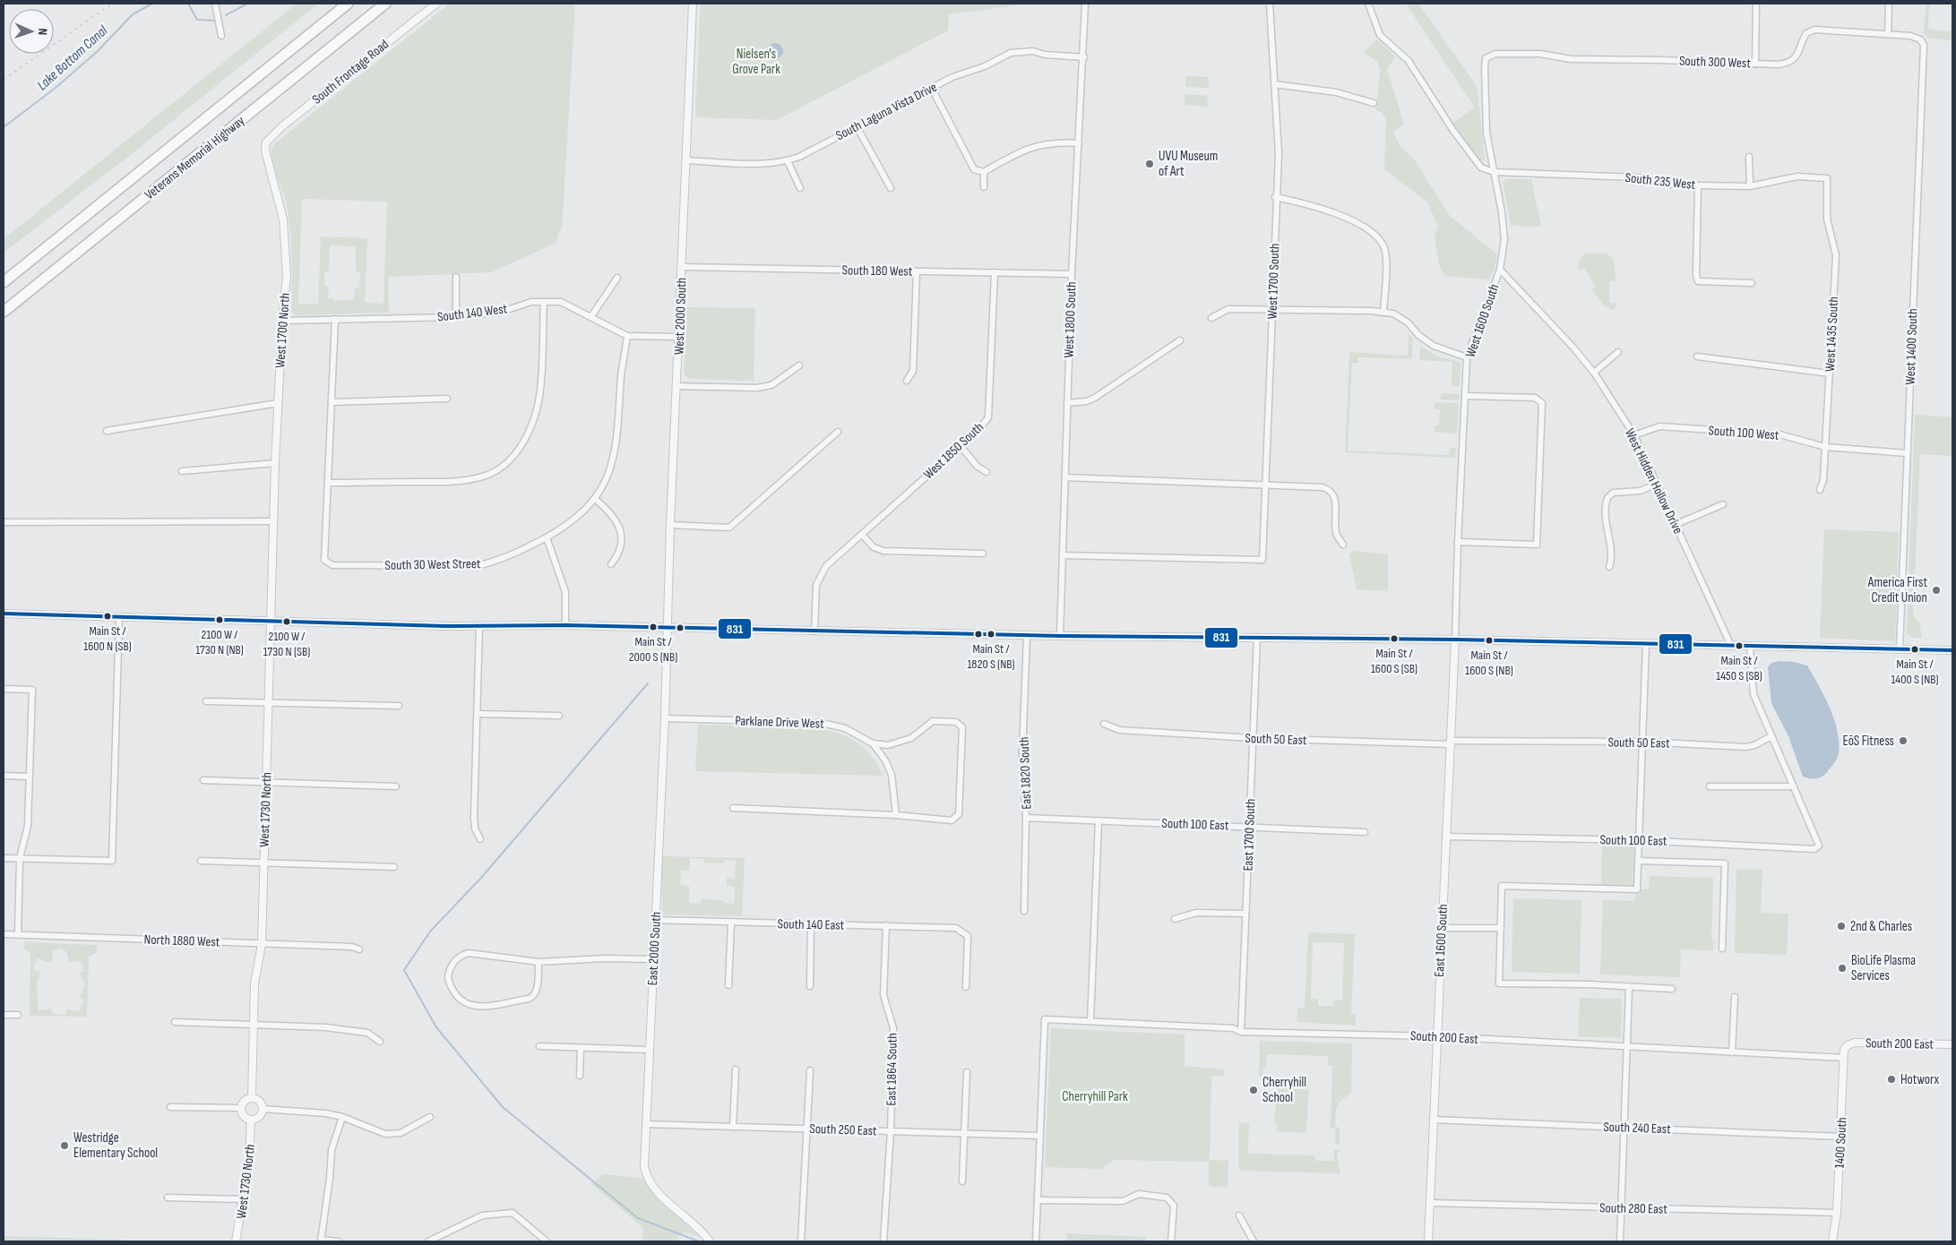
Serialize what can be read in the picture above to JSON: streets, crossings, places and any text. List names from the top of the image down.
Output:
{
  "streets": {
    "highway": ["Veterans Memorial Highway"],
    "street": [
      "South 300 West",
      "South Frontage Road",
      "South Laguna Vista Drive",
      "South 235 West",
      "South 180 West",
      "West 1700 South",
      "South 140 West",
      "West 2000 South",
      "West 1800 South",
      "West 1600 South",
      "West 1700 North",
      "West 1435 South",
      "West 1400 South",
      "South 100 West",
      "West 1850 South",
      "West Hidden Hollow Drive",
      "South 30 West Street",
      "Parklane Drive West",
      "South 50 East",
      "East 1820 South",
      "West 1730 North",
      "South 100 East",
      "East 1700 South",
      "South 140 East",
      "North 1880 West",
      "East 1600 South",
      "East 2000 South",
      "South 200 East",
      "East 1864 South",
      "South 240 East",
      "South 250 East",
      "1400 South",
      "South 280 East"
    ]
  },
  "crossings": [
    ["South 300 West", "West 1600 South"],
    ["South 300 West", "West 1400 South"],
    ["South Frontage Road", "West 1700 North"],
    ["South Laguna Vista Drive", "West 2000 South"],
    ["South Laguna Vista Drive", "West 1800 South"],
    ["South 235 West", "West 1600 South"],
    ["South 235 West", "West 1435 South"],
    ["South 180 West", "West 2000 South"],
    ["South 180 West", "West 1800 South"],
    ["South 180 West", "West 1850 South"],
    ["West 1700 South", "West 1800 South"],
    ["South 140 West", "West 2000 South"],
    ["South 140 West", "West 1700 North"],
    ["South 140 West", "South 30 West Street"],
    ["West 2000 South", "East 2000 South"],
    ["West 1600 South", "West Hidden Hollow Drive"],
    ["West 1600 South", "East 1600 South"],
    ["West 1700 North", "West 1730 North"],
    ["West 1435 South", "South 100 West"],
    ["West 1400 South", "South 100 West"],
    ["South 100 West", "West Hidden Hollow Drive"],
    ["Parklane Drive West", "East 2000 South"],
    ["South 50 East", "East 1700 South"],
    ["South 50 East", "East 1600 South"],
    ["East 1820 South", "South 100 East"],
    ["West 1730 North", "North 1880 West"],
    ["South 100 East", "East 1700 South"],
    ["South 100 East", "East 1600 South"],
    ["East 1700 South", "South 200 East"],
    ["South 140 East", "East 2000 South"],
    ["South 140 East", "East 1864 South"],
    ["East 1600 South", "South 200 East"],
    ["East 1600 South", "South 240 East"],
    ["East 1600 South", "South 280 East"],
    ["East 2000 South", "South 250 East"],
    ["South 200 East", "South 250 East"],
    ["South 200 East", "1400 South"],
    ["East 1864 South", "South 250 East"],
    ["South 240 East", "1400 South"],
    ["1400 South", "South 280 East"]
  ],
  "water": ["Lake Bottom Canal"],
  "parks": ["Nielsen's Grove Park", "Cherryhill Park"],
  "places": [
    "UVU Museum of Art",
    "America First Credit Union",
    "Main St / 1600 N (SB)",
    "2100 W / 1730 N (NB)",
    "2100 W / 1730 N (SB)",
    "Main St / 2000 S (NB)",
    "Main St / 1820 S (NB)",
    "Main St / 1600 S (SB)",
    "Main St / 1600 S (NB)",
    "Main St / 1450 S (SB)",
    "Main St / 1400 S (NB)",
    "EōS Fitness",
    "2nd & Charles",
    "BioLife Plasma Services",
    "Hotworx",
    "Cherryhill School",
    "Westridge Elementary School"
  ],
  "lines": ["transit line 831"],
  "north": "right"
}
